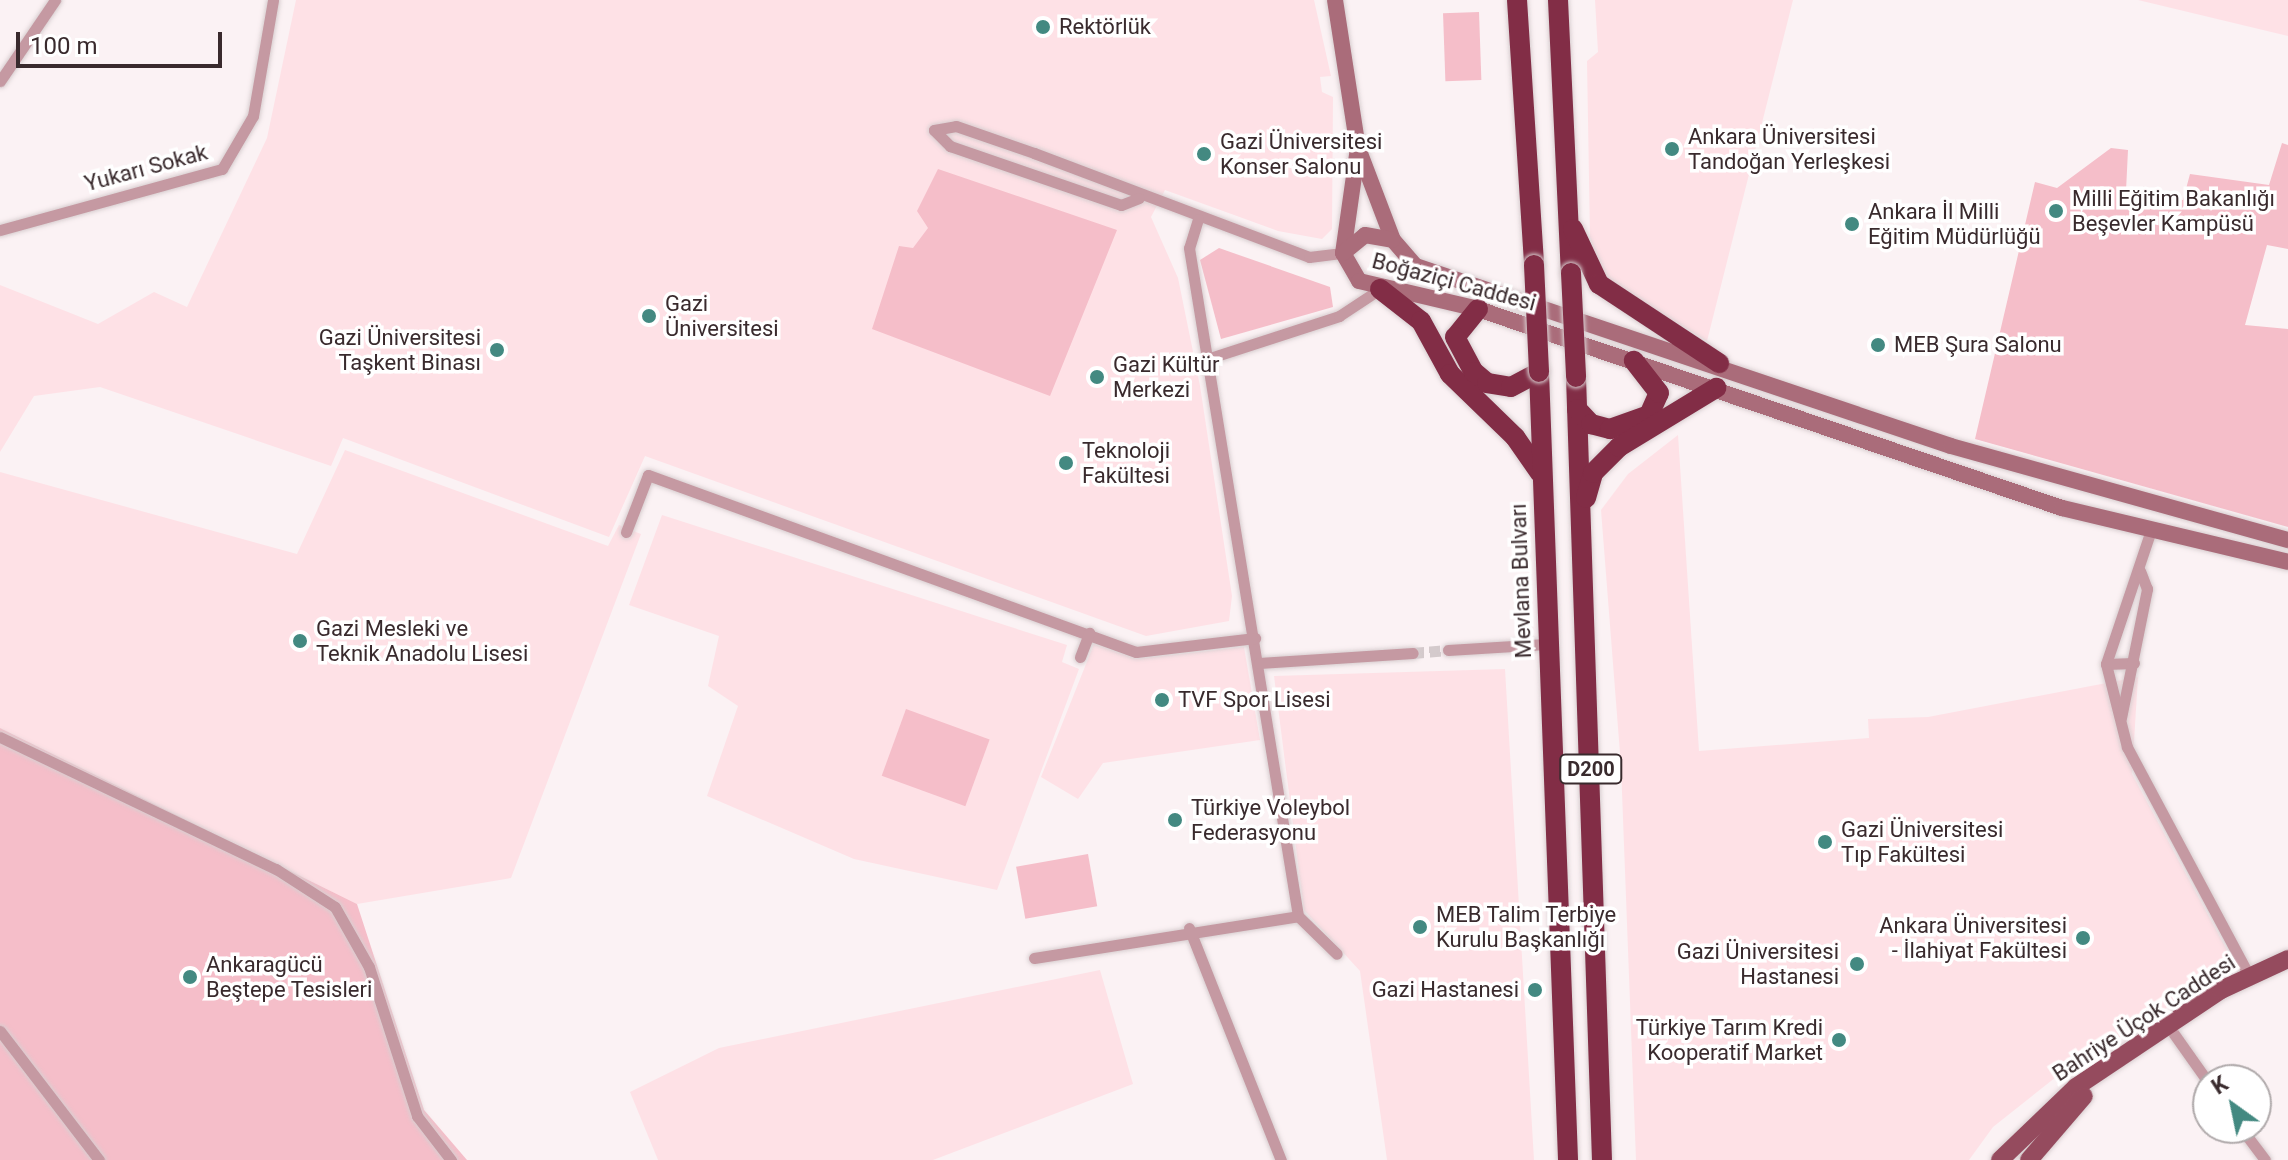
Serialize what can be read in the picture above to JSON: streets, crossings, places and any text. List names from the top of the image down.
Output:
{
  "streets": {
    "highway": ["Mevlana Bulvarı", "D200"],
    "main road": ["Boğaziçi Caddesi", "Bahriye Üçok Caddesi"],
    "street": ["Yukarı Sokak"]
  },
  "crossings": [
    ["Mevlana Bulvarı", "D200"]
  ],
  "places": [
    "Rektörlük",
    "Ankara Üniversitesi Tandoğan Yerleşkesi",
    "Gazi Üniversitesi Konser Salonu",
    "Milli Eğitim Bakanlığı Beşevler Kampüsü",
    "Ankara İl Milli Eğitim Müdürlüğü",
    "Gazi Üniversitesi",
    "MEB Şura Salonu",
    "Gazi Üniversitesi Taşkent Binası",
    "Gazi Kültür Merkezi",
    "Teknoloji Fakültesi",
    "Gazi Mesleki ve Teknik Anadolu Lisesi",
    "TVF Spor Lisesi",
    "Türkiye Voleybol Federasyonu",
    "Gazi Üniversitesi Tıp Fakültesi",
    "MEB Talim Terbiye Kurulu Başkanlığı",
    "Ankara Üniversitesi - İlahiyat Fakültesi",
    "Gazi Üniversitesi Hastanesi",
    "Ankaragücü Beştepe Tesisleri",
    "Gazi Hastanesi",
    "Türkiye Tarım Kredi Kooperatif Market"
  ],
  "scale_bar": "100 m",
  "north": "top left"
}
